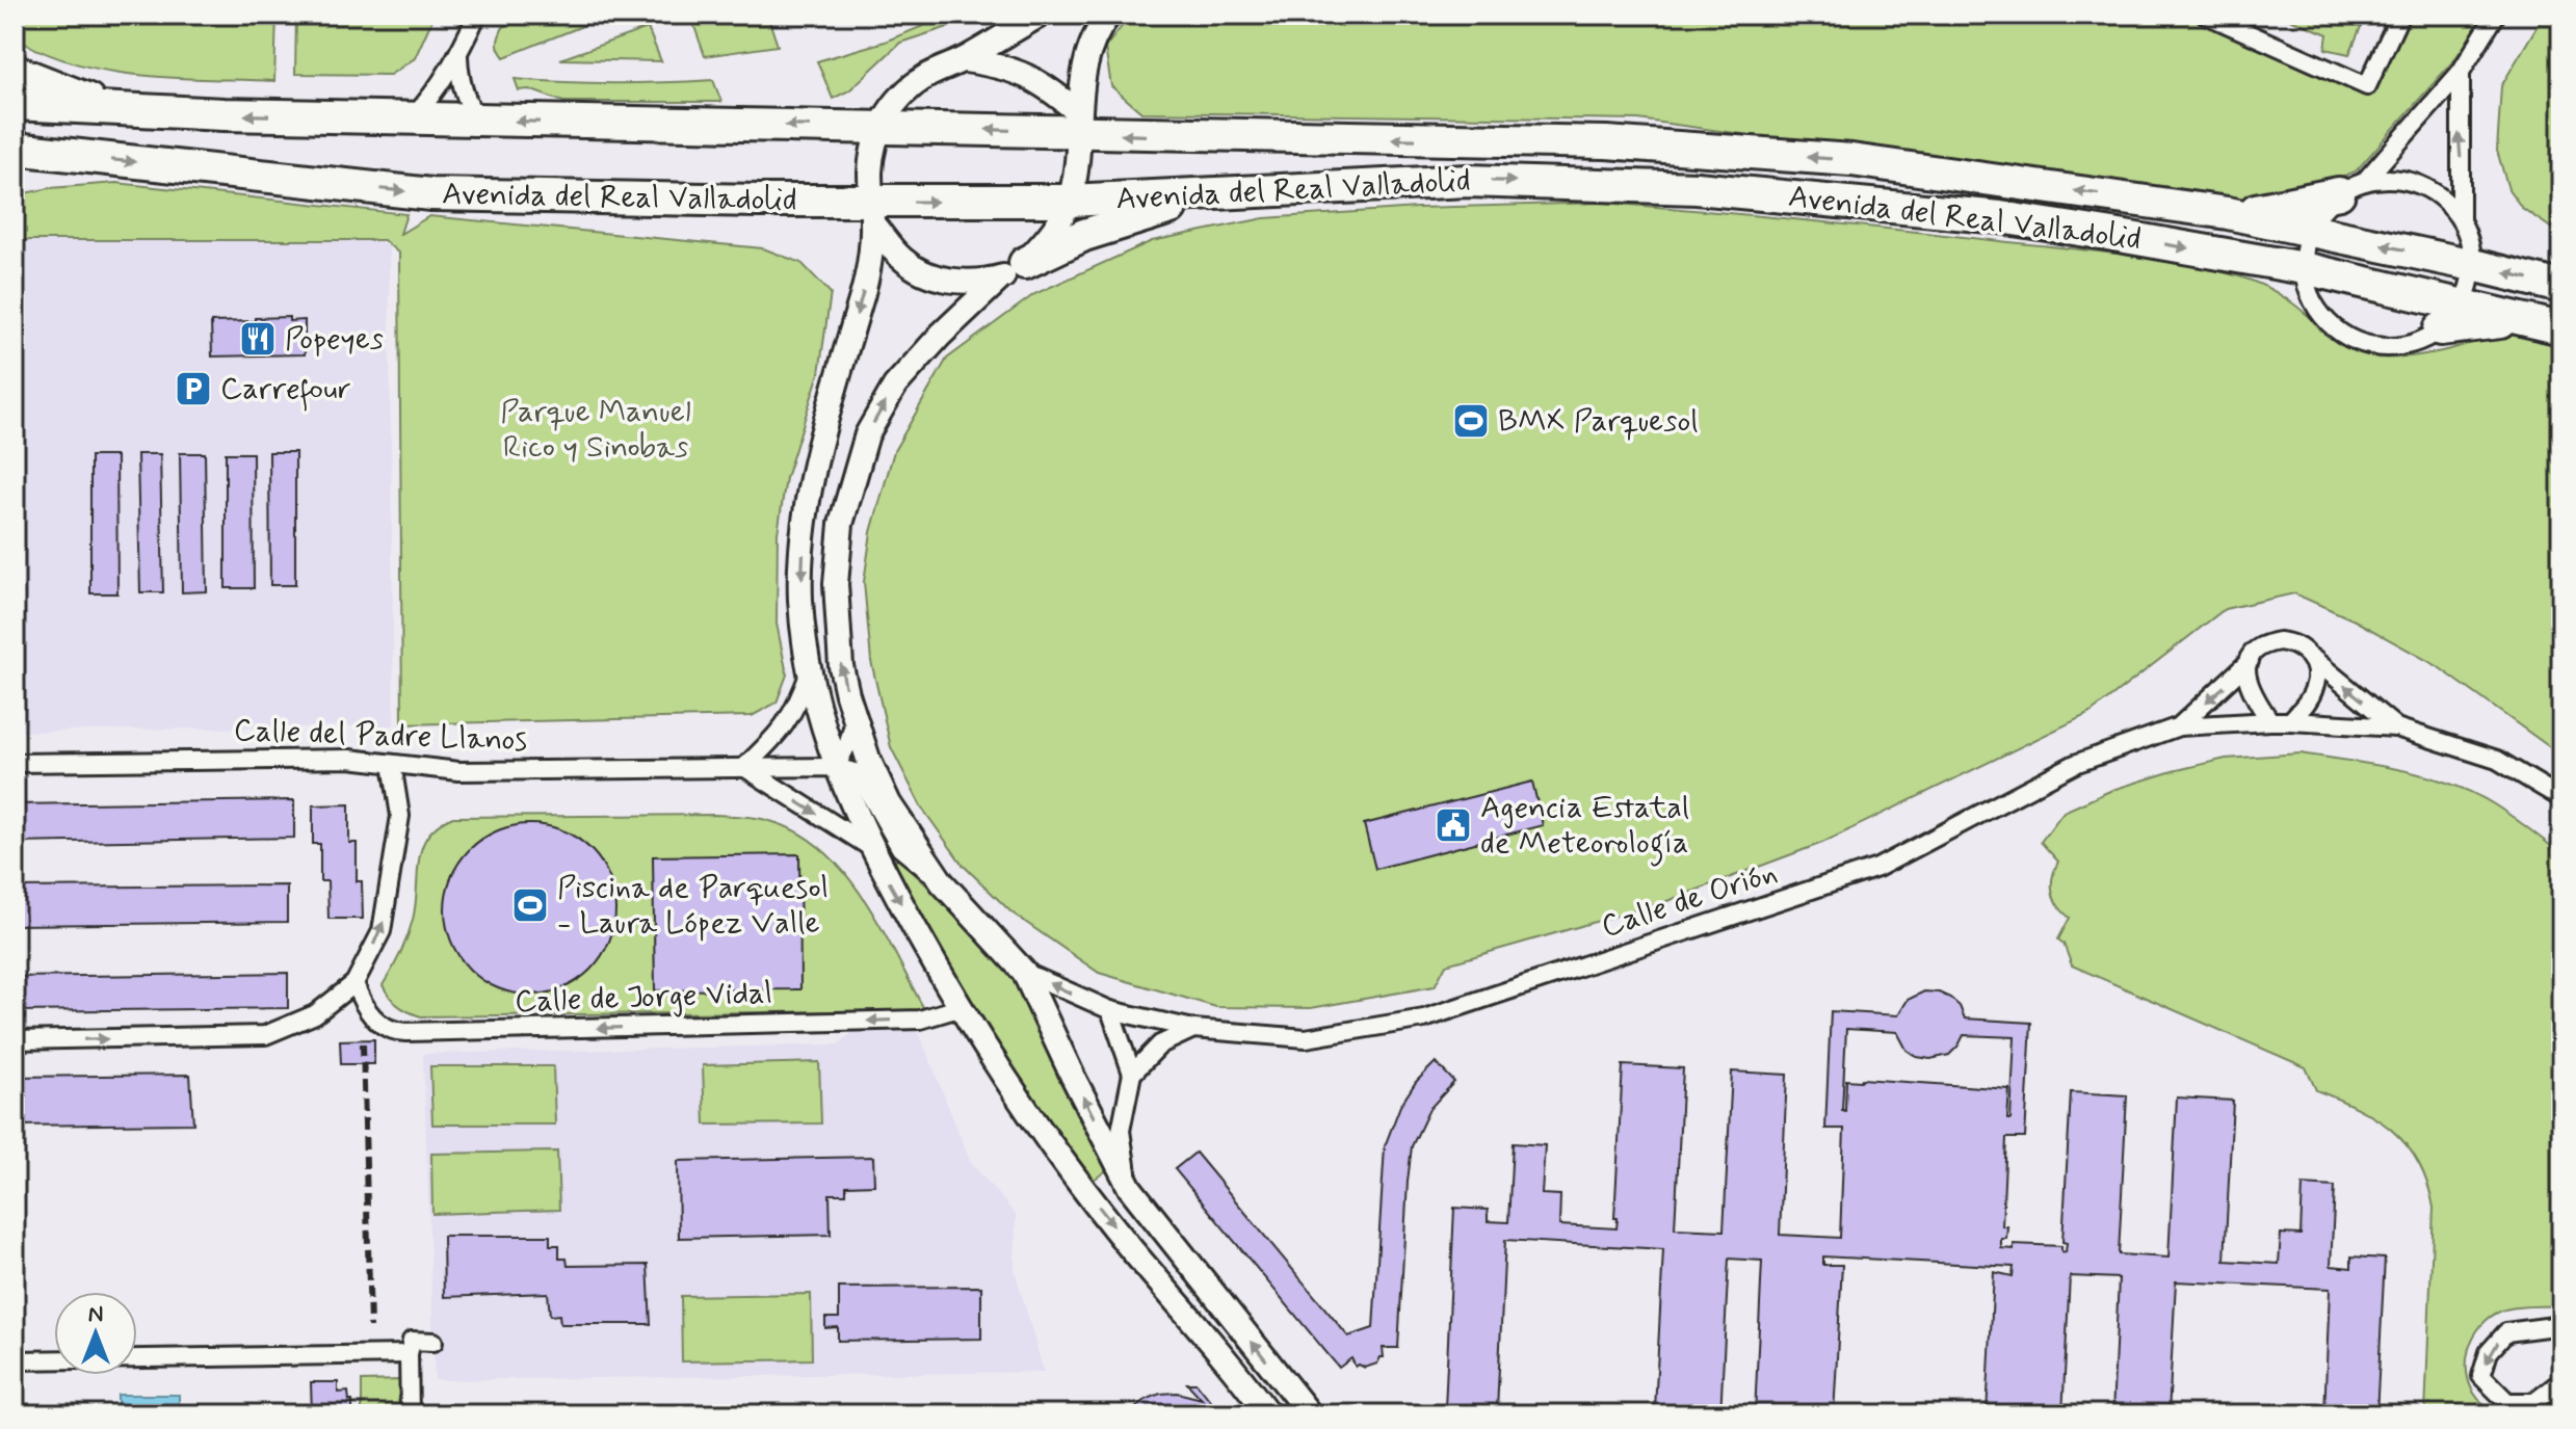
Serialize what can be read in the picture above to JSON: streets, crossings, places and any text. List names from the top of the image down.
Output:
{
  "streets": {
    "highway": ["Avenida del Real Valladolid"],
    "street": ["Calle del Padre Llanos", "Calle de Orión", "Calle de Jorge Vidal"]
  },
  "one_way": ["Calle de Jorge Vidal"],
  "parks": ["Parque Manuel Rico y Sinobas"],
  "places": {
    "restaurant": ["Popeyes"],
    "parking": ["Carrefour"],
    "sports": ["BMX Parquesol", "Piscina de Parquesol - Laura López Valle"],
    "public building": ["Agencia Estatal de Meteorología"]
  },
  "north": "top"
}
